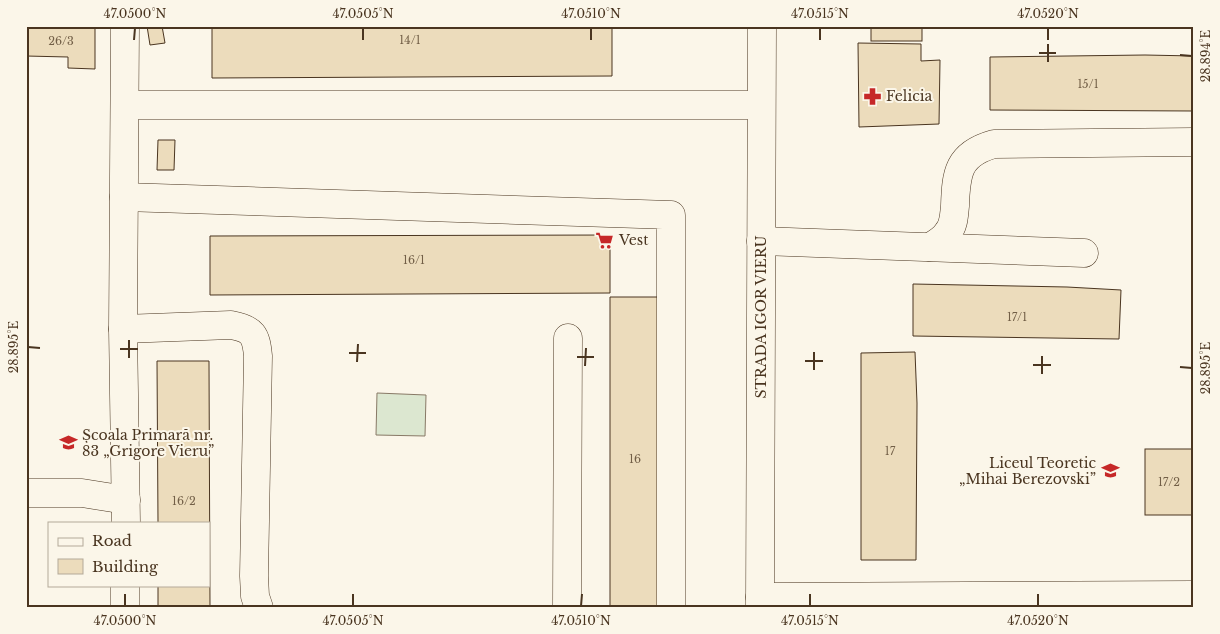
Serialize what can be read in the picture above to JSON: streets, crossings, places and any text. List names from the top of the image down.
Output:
{
  "streets": {
    "street": ["STRADA IGOR VIERU"]
  },
  "places": {
    "pharmacy": ["Felicia"],
    "supermarket": ["Vest"],
    "school or university": ["Școala Primară nr. 83 „Grigore Vieru”", "Liceul Teoretic „Mihai Berezovski”"]
  },
  "house_numbers": [
    "14/1",
    "26/3",
    "15/1",
    "16/1",
    "17/1",
    "17",
    "16",
    "17/2",
    "16/2"
  ],
  "legend": ["Road", "Building"],
  "coordinates": [
    "47.0500°N",
    "47.0505°N",
    "47.0510°N",
    "47.0515°N",
    "47.0520°N",
    "28.894°E",
    "28.895°E"
  ]
}
